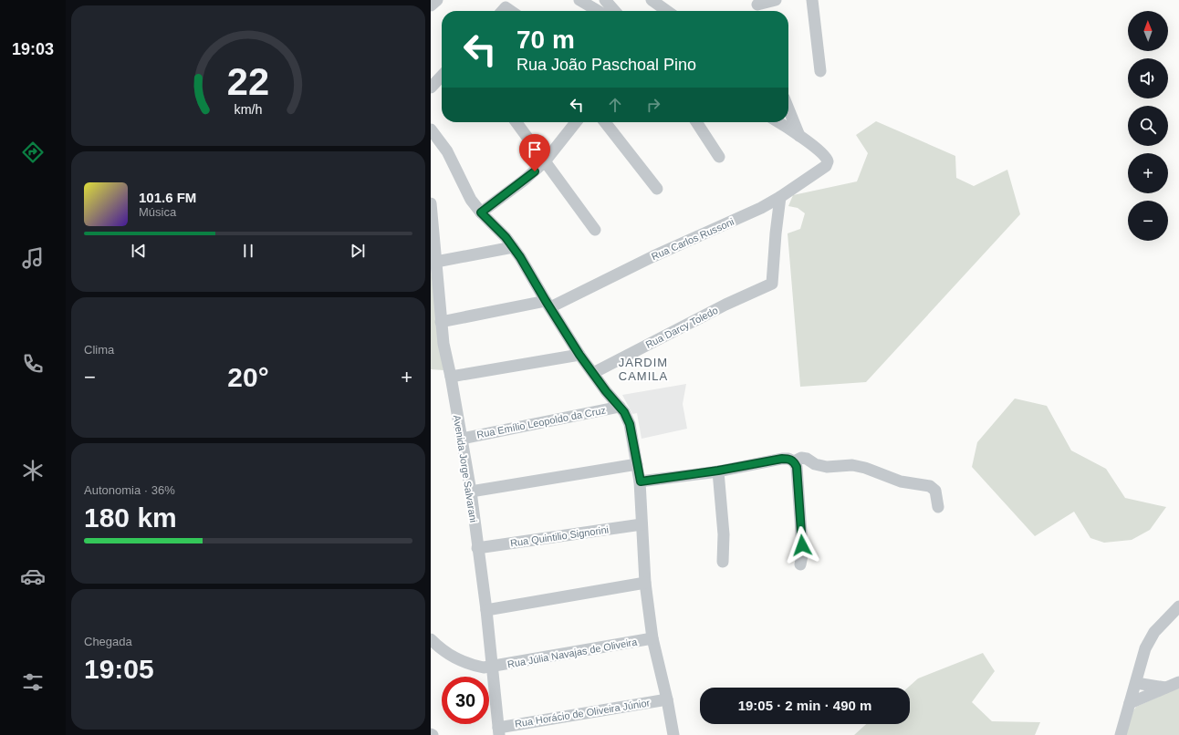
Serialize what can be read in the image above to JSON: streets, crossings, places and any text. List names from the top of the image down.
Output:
{
  "streets": {
    "street": [
      "Rua Carlos Russoni",
      "Rua Darcy Toledo",
      "Rua Emílio Leopoldo da Cruz",
      "Avenida Jorge Salvarani",
      "Rua Quintilio Signorini",
      "Rua Júlia Navajas de Oliveira",
      "Rua Horácio de Oliveira Júnior"
    ]
  },
  "crossings": [
    ["Rua Carlos Russoni", "Rua Darcy Toledo"],
    ["Rua Carlos Russoni", "Avenida Jorge Salvarani"],
    ["Rua Emílio Leopoldo da Cruz", "Avenida Jorge Salvarani"],
    ["Avenida Jorge Salvarani", "Rua Quintilio Signorini"],
    ["Avenida Jorge Salvarani", "Rua Júlia Navajas de Oliveira"],
    ["Avenida Jorge Salvarani", "Rua Horácio de Oliveira Júnior"]
  ],
  "districts": ["JARDIM CAMILA"],
  "north": "top",
  "page": {
    "tabs": "19:03",
    "map_buttons": ["+", "−"],
    "turn": ["70 m", "Rua João Paschoal Pino"],
    "song": ["101.6 FM", "Música"],
    "tile": [
      "Clima",
      ["Autonomia · 36%", "180 km"],
      ["Chegada", "19:05"]
    ],
    "heat": ["−", "20°", "+"],
    "limit": "30",
    "trip": "19:05 · 2 min · 490 m",
    "gauge": ["22", "km/h"]
  }
}
